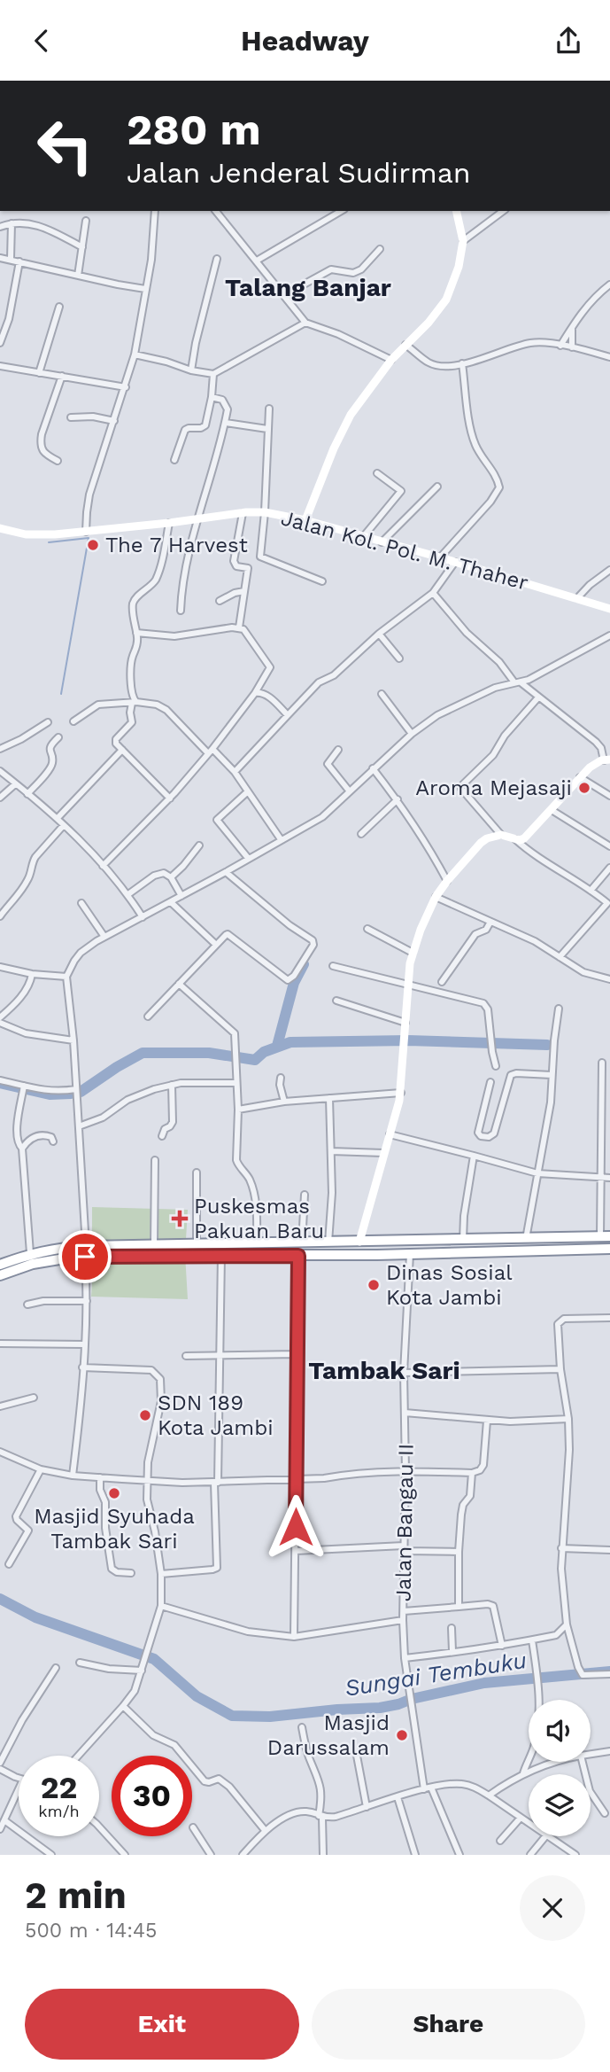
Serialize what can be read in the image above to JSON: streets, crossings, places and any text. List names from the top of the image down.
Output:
{
  "streets": {
    "street": ["Jalan Kol. Pol. M. Thaher", "Jalan Bangau II"]
  },
  "districts": ["Talang Banjar", "Tambak Sari"],
  "water": ["Sungai Tembuku"],
  "places": {
    "other": [
      "The 7 Harvest",
      "Aroma Mejasaji",
      "Dinas Sosial Kota Jambi",
      "SDN 189 Kota Jambi",
      "Masjid Syuhada Tambak Sari",
      "Masjid Darussalam"
    ],
    "health": ["Puskesmas Pakuan Baru"]
  },
  "page": {
    "header": "Headway",
    "turn": ["280 m", "Jalan Jenderal Sudirman"],
    "speed": "22 km/h",
    "limit": "30",
    "heading": ["2 min", "500 m · 14:45"],
    "buttons": ["Exit", "Share"]
  }
}
